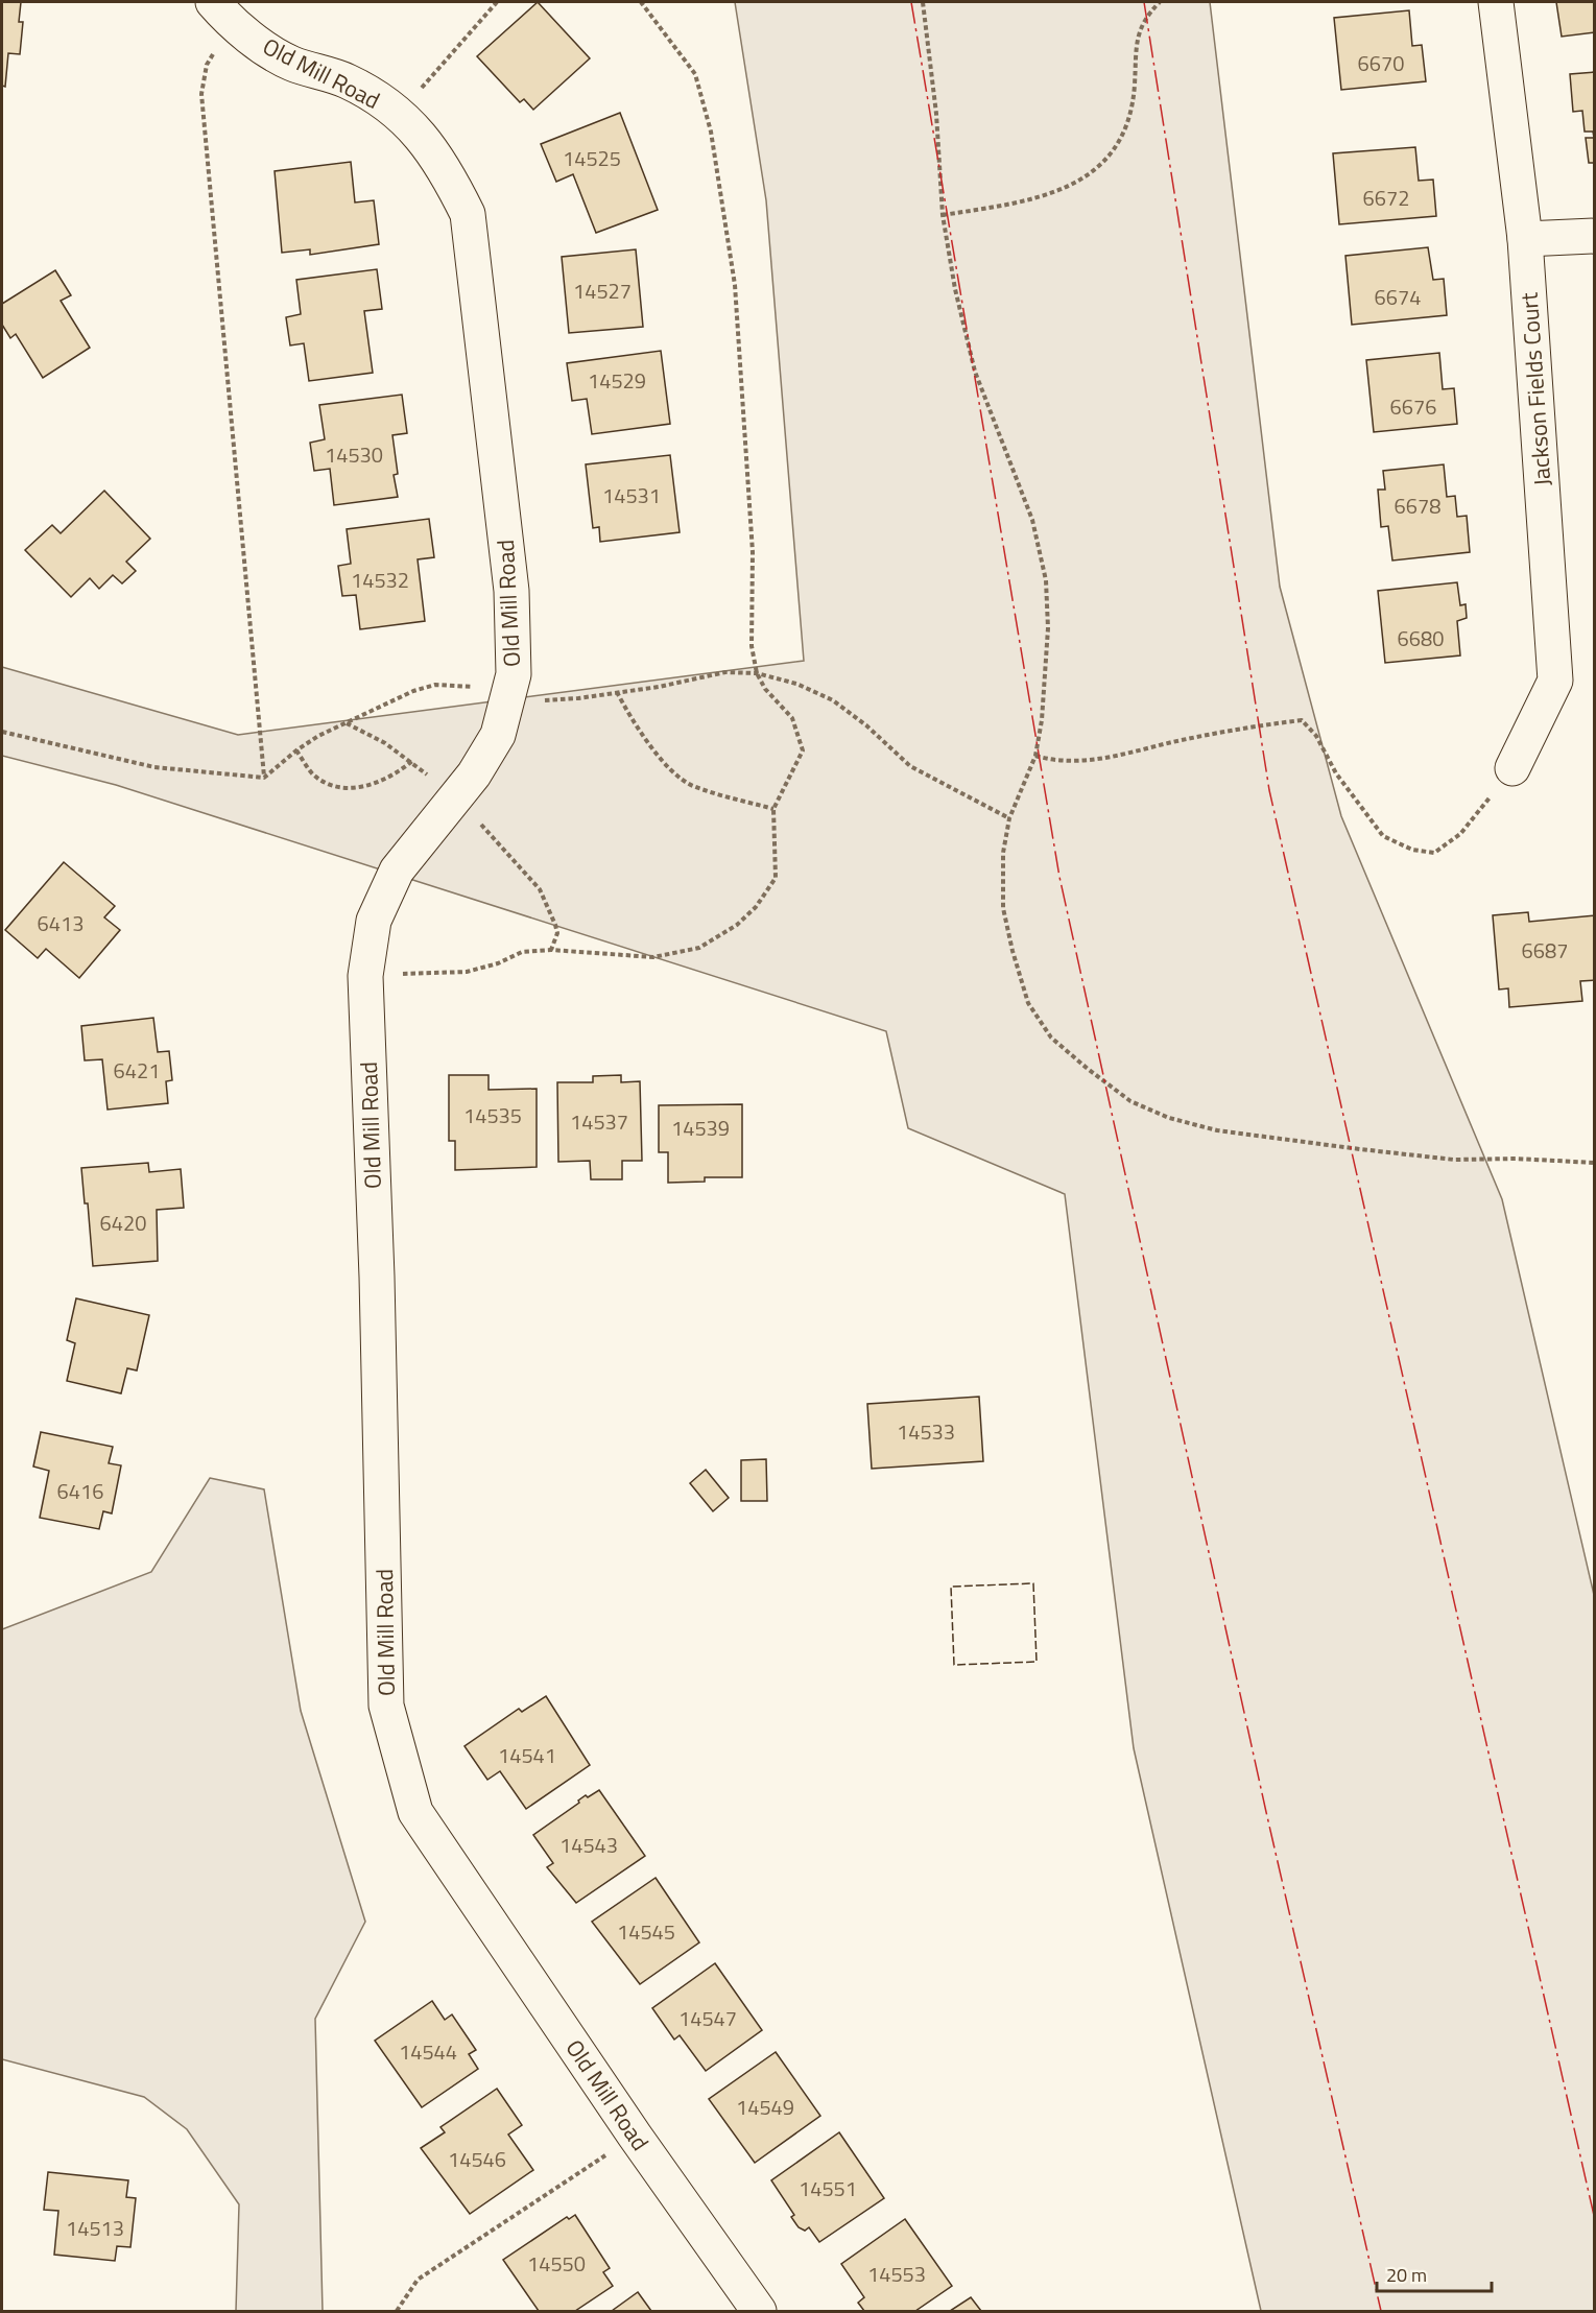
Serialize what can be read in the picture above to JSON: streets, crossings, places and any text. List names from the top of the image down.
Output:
{
  "streets": {
    "street": ["Old Mill Road", "Jackson Fields Court"]
  },
  "house_numbers": [
    "6670",
    "14525",
    "6672",
    "14527",
    "6674",
    "14529",
    "6676",
    "14530",
    "14531",
    "6678",
    "14532",
    "6680",
    "6413",
    "6687",
    "6421",
    "14535",
    "14537",
    "14539",
    "6420",
    "14533",
    "6416",
    "14541",
    "14543",
    "14545",
    "14547",
    "14544",
    "14549",
    "14546",
    "14551",
    "14513",
    "14550",
    "14553"
  ],
  "scale_bar": "20 m"
}
